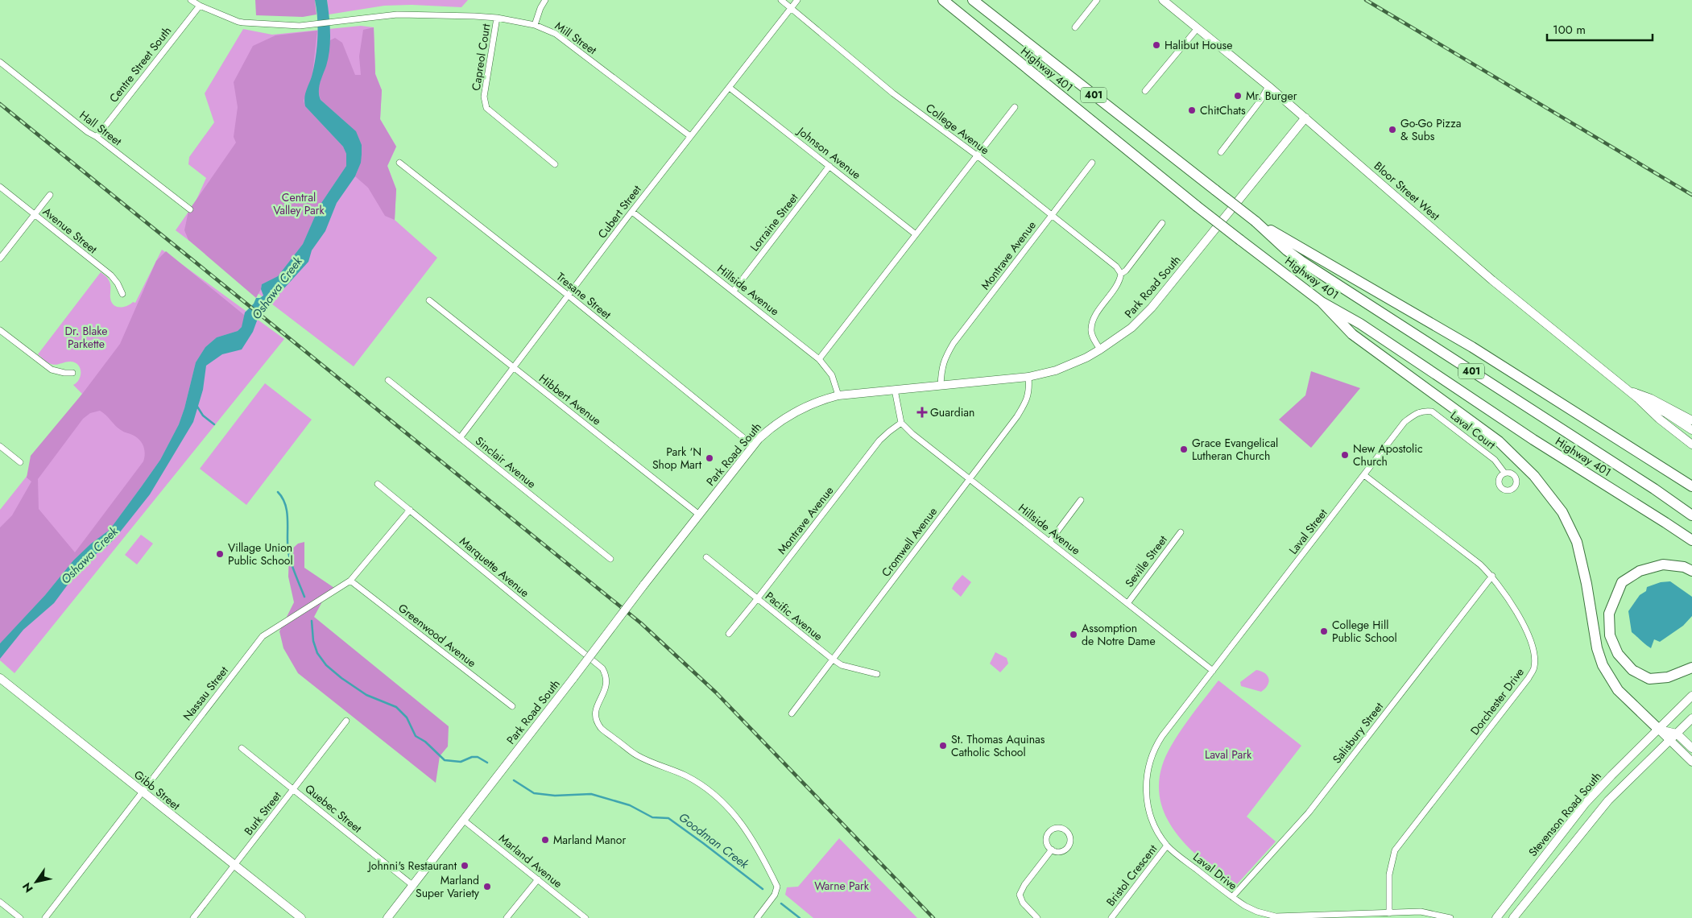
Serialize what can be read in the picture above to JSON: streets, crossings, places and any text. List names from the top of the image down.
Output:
{
  "streets": {
    "highway": ["Highway 401", "401"],
    "main road": [
      "Bloor Street West",
      "Park Road South",
      "Gibb Street",
      "Stevenson Road South"
    ],
    "street": [
      "Mill Street",
      "Capreol Court",
      "Centre Street South",
      "Hall Street",
      "College Avenue",
      "Johnson Avenue",
      "Cubert Street",
      "Lorraine Street",
      "Avenue Street",
      "Montrave Avenue",
      "Hillside Avenue",
      "Tresane Street",
      "Hibbert Avenue",
      "Laval Court",
      "Sinclair Avenue",
      "Laval Street",
      "Cromwell Avenue",
      "Seville Street",
      "Marquette Avenue",
      "Pacific Avenue",
      "Greenwood Avenue",
      "Nassau Street",
      "Dorchester Drive",
      "Salisbury Street",
      "Quebec Street",
      "Burk Street",
      "Marland Avenue",
      "Laval Drive",
      "Bristol Crescent"
    ]
  },
  "crossings": [
    ["Mill Street", "Capreol Court"],
    ["Mill Street", "Centre Street South"],
    ["Mill Street", "Cubert Street"],
    ["Centre Street South", "Hall Street"],
    ["College Avenue", "Cubert Street"],
    ["College Avenue", "Montrave Avenue"],
    ["Johnson Avenue", "Cubert Street"],
    ["Johnson Avenue", "Lorraine Street"],
    ["Bloor Street West", "Park Road South"],
    ["Cubert Street", "Hillside Avenue"],
    ["Cubert Street", "Tresane Street"],
    ["Cubert Street", "Hibbert Avenue"],
    ["Cubert Street", "Sinclair Avenue"],
    ["Lorraine Street", "Hillside Avenue"],
    ["Montrave Avenue", "Park Road South"],
    ["Montrave Avenue", "Hillside Avenue"],
    ["Montrave Avenue", "Pacific Avenue"],
    ["Park Road South", "Hillside Avenue"],
    ["Park Road South", "Tresane Street"],
    ["Park Road South", "Hibbert Avenue"],
    ["Park Road South", "Cromwell Avenue"],
    ["Park Road South", "Quebec Street"],
    ["Park Road South", "Marland Avenue"],
    ["Hillside Avenue", "Laval Street"],
    ["Hillside Avenue", "Cromwell Avenue"],
    ["Hillside Avenue", "Seville Street"],
    ["Hillside Avenue", "Laval Drive"],
    ["Laval Court", "Laval Street"],
    ["Laval Street", "Dorchester Drive"],
    ["Laval Street", "Laval Drive"],
    ["Cromwell Avenue", "Pacific Avenue"],
    ["Marquette Avenue", "Nassau Street"],
    ["Greenwood Avenue", "Nassau Street"],
    ["Nassau Street", "Gibb Street"],
    ["Dorchester Drive", "Salisbury Street"],
    ["Dorchester Drive", "Laval Drive"],
    ["Salisbury Street", "Laval Drive"],
    ["Gibb Street", "Burk Street"],
    ["Quebec Street", "Burk Street"],
    ["Laval Drive", "Bristol Crescent"]
  ],
  "water": ["Oshawa Creek", "Goodman Creek"],
  "parks": [
    "Central Valley Park",
    "Dr. Blake Parkette",
    "Laval Park",
    "Warne Park"
  ],
  "places": {
    "other": [
      "Halibut House",
      "Mr. Burger",
      "ChitChats",
      "Go-Go Pizza & Subs",
      "Grace Evangelical Lutheran Church",
      "New Apostolic Church",
      "Park ‘N Shop Mart",
      "Village Union Public School",
      "College Hill Public School",
      "Assomption de Notre Dame",
      "St. Thomas Aquinas Catholic School",
      "Marland Manor",
      "Johnni's Restaurant",
      "Marland Super Variety"
    ],
    "health": ["Guardian"]
  },
  "scale_bar": "100 m",
  "north": "bottom left"
}
